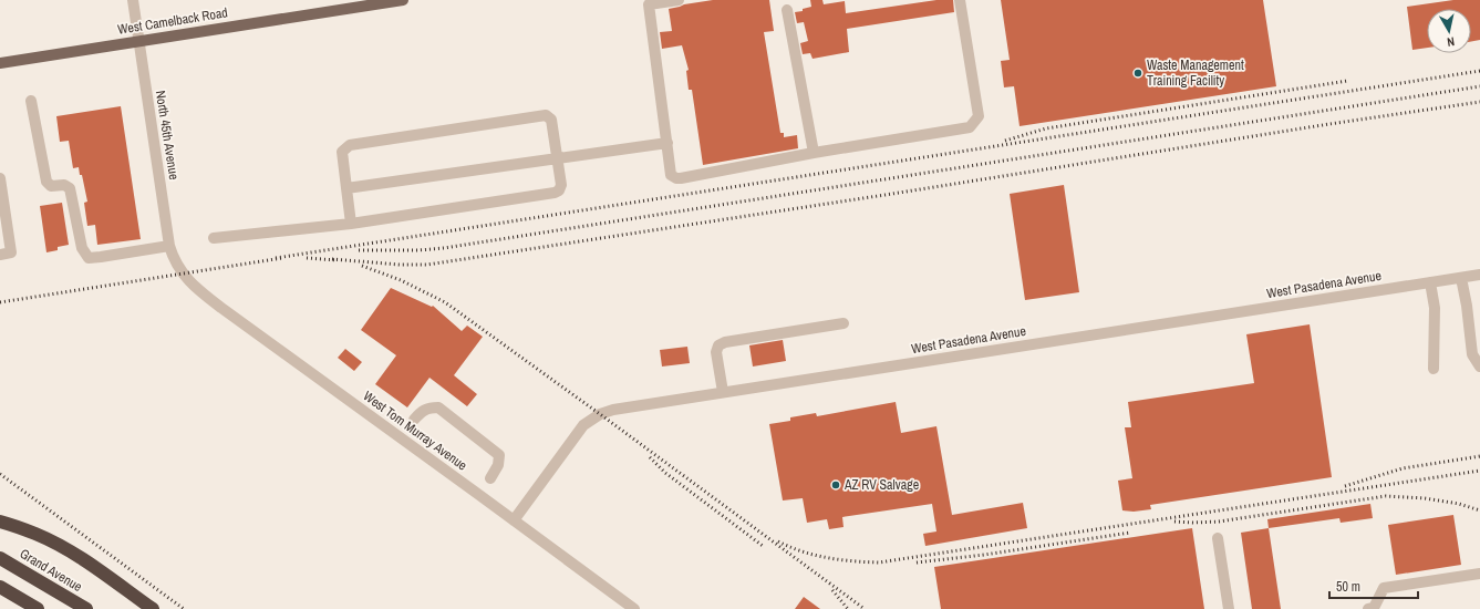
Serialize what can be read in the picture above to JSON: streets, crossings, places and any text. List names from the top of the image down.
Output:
{
  "streets": {
    "highway": ["Grand Avenue"],
    "main road": ["West Camelback Road"],
    "street": ["North 45th Avenue", "West Pasadena Avenue", "West Tom Murray Avenue"]
  },
  "crossings": [
    ["West Camelback Road", "North 45th Avenue"],
    ["North 45th Avenue", "West Tom Murray Avenue"],
    ["West Pasadena Avenue", "West Tom Murray Avenue"]
  ],
  "places": ["Waste Management Training Facility", "AZ RV Salvage"],
  "scale_bar": "50 m",
  "north": "bottom"
}
